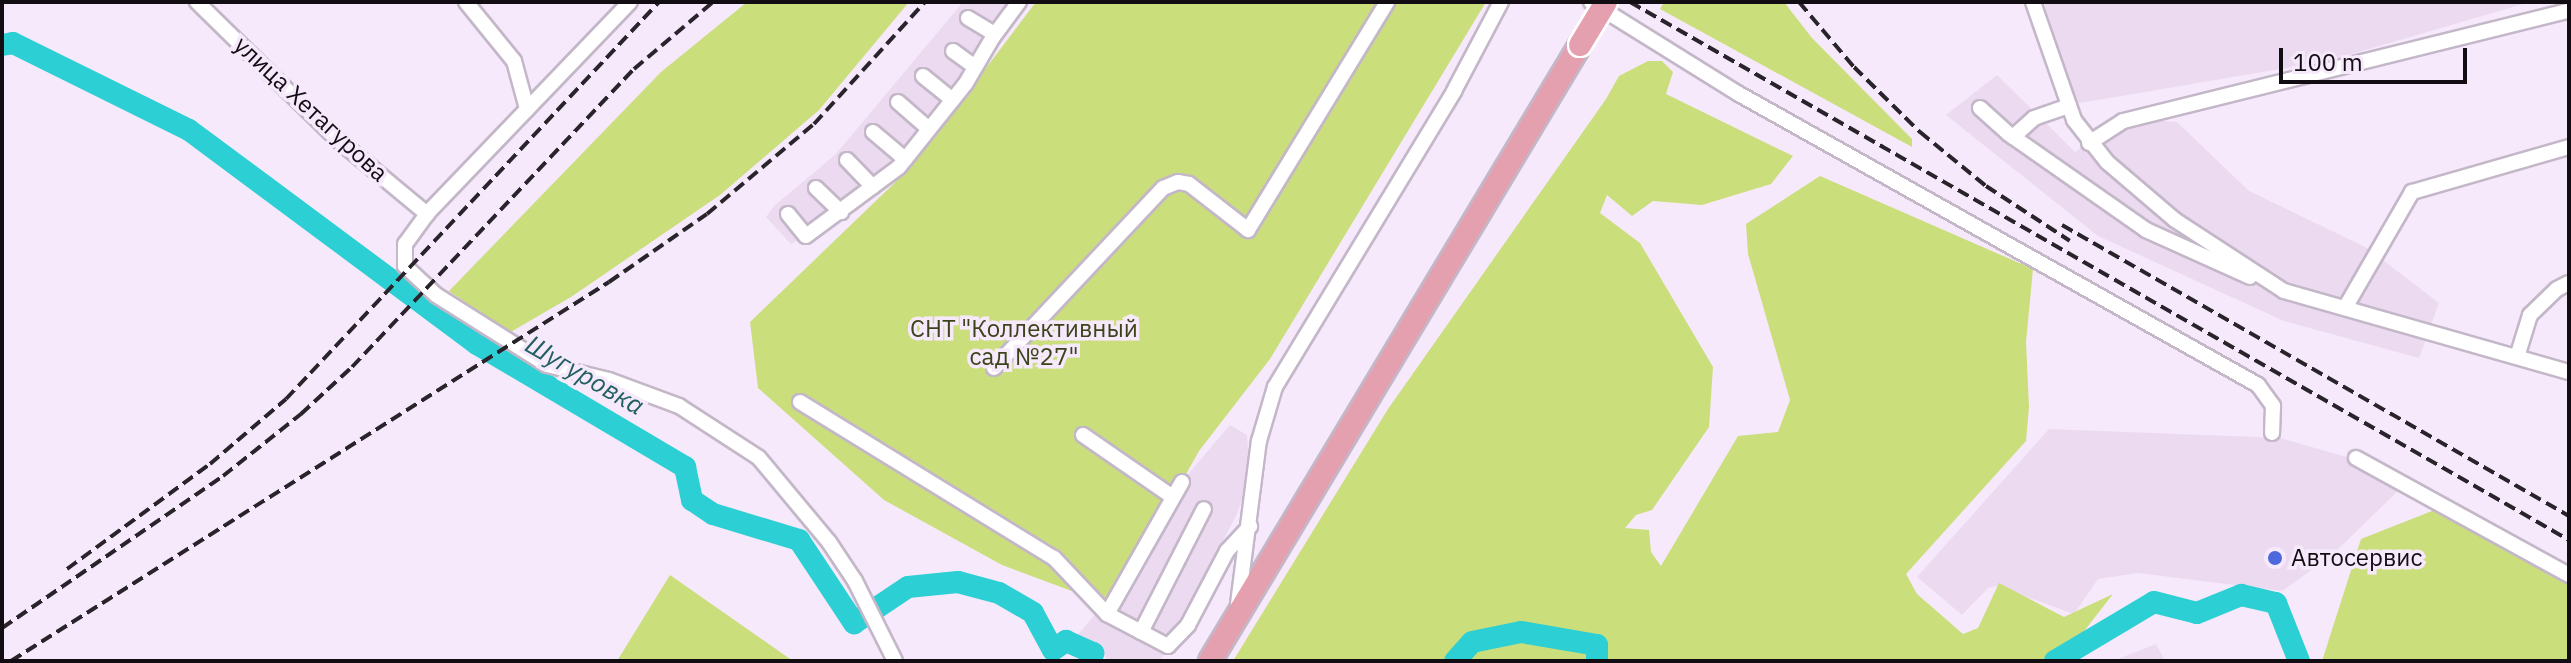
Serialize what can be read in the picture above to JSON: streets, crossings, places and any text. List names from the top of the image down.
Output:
{
  "streets": {
    "street": ["улица Хетагурова"]
  },
  "water": ["Шугуровка"],
  "parks": ["СНТ \"Коллективный сад №27\""],
  "places": ["Автосервис"],
  "scale_bar": "100 m"
}
